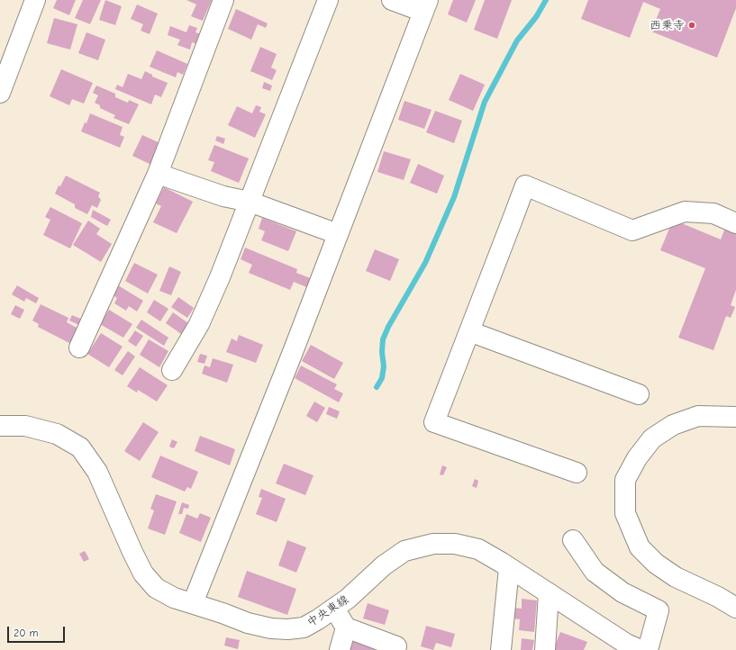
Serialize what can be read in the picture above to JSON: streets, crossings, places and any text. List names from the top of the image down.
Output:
{
  "streets": {
    "street": ["中央東線"]
  },
  "places": ["西乗寺"],
  "scale_bar": "20 m"
}
